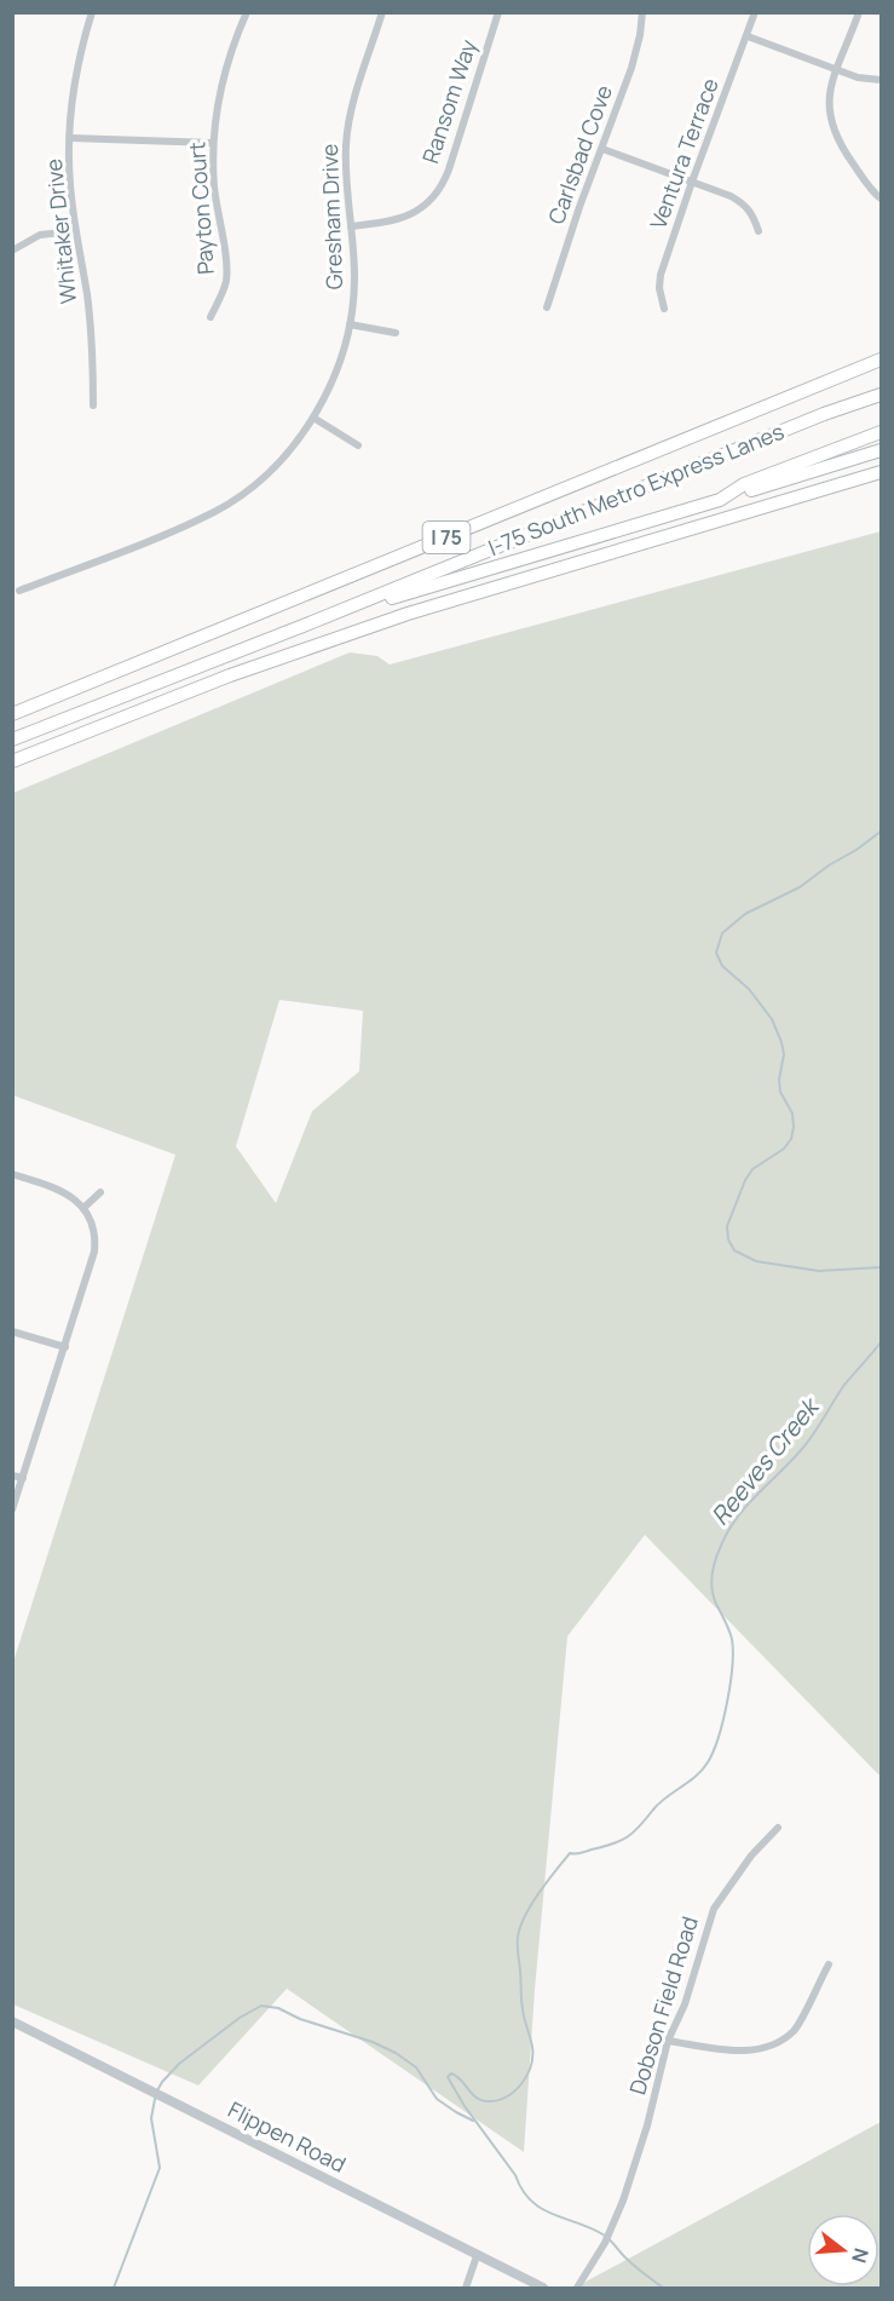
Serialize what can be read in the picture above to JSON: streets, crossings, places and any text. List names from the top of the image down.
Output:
{
  "streets": {
    "highway": ["I-75 South Metro Express Lanes", "I 75"],
    "street": [
      "Ransom Way",
      "Ventura Terrace",
      "Carlsbad Cove",
      "Payton Court",
      "Gresham Drive",
      "Whitaker Drive",
      "Dobson Field Road",
      "Flippen Road"
    ]
  },
  "crossings": [
    ["Ransom Way", "Gresham Drive"]
  ],
  "water": ["Reeves Creek"],
  "north": "right"
}
